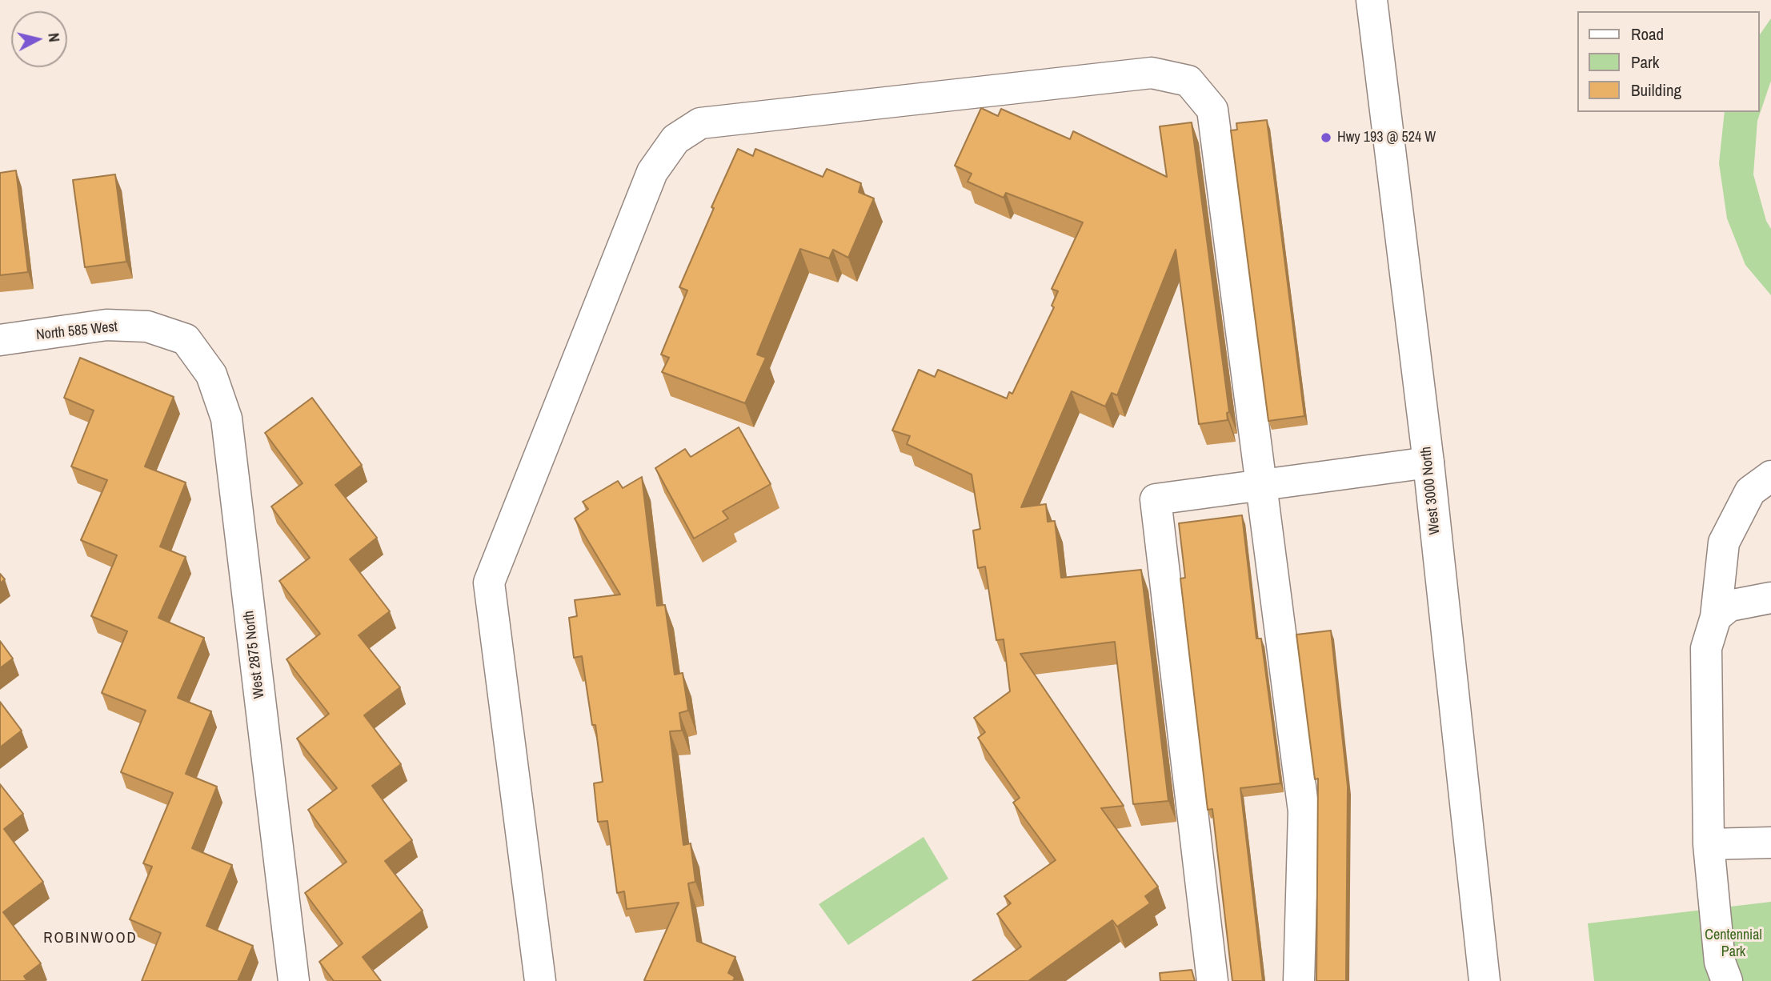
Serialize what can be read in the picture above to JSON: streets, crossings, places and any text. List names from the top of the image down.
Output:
{
  "streets": {
    "main road": ["North 585 West", "West 3000 North", "West 2875 North"]
  },
  "crossings": [
    ["North 585 West", "West 2875 North"]
  ],
  "districts": ["ROBINWOOD"],
  "parks": ["Centennial Park"],
  "places": ["Hwy 193 @ 524 W"],
  "legend": ["Road", "Park", "Building"],
  "north": "right"
}
